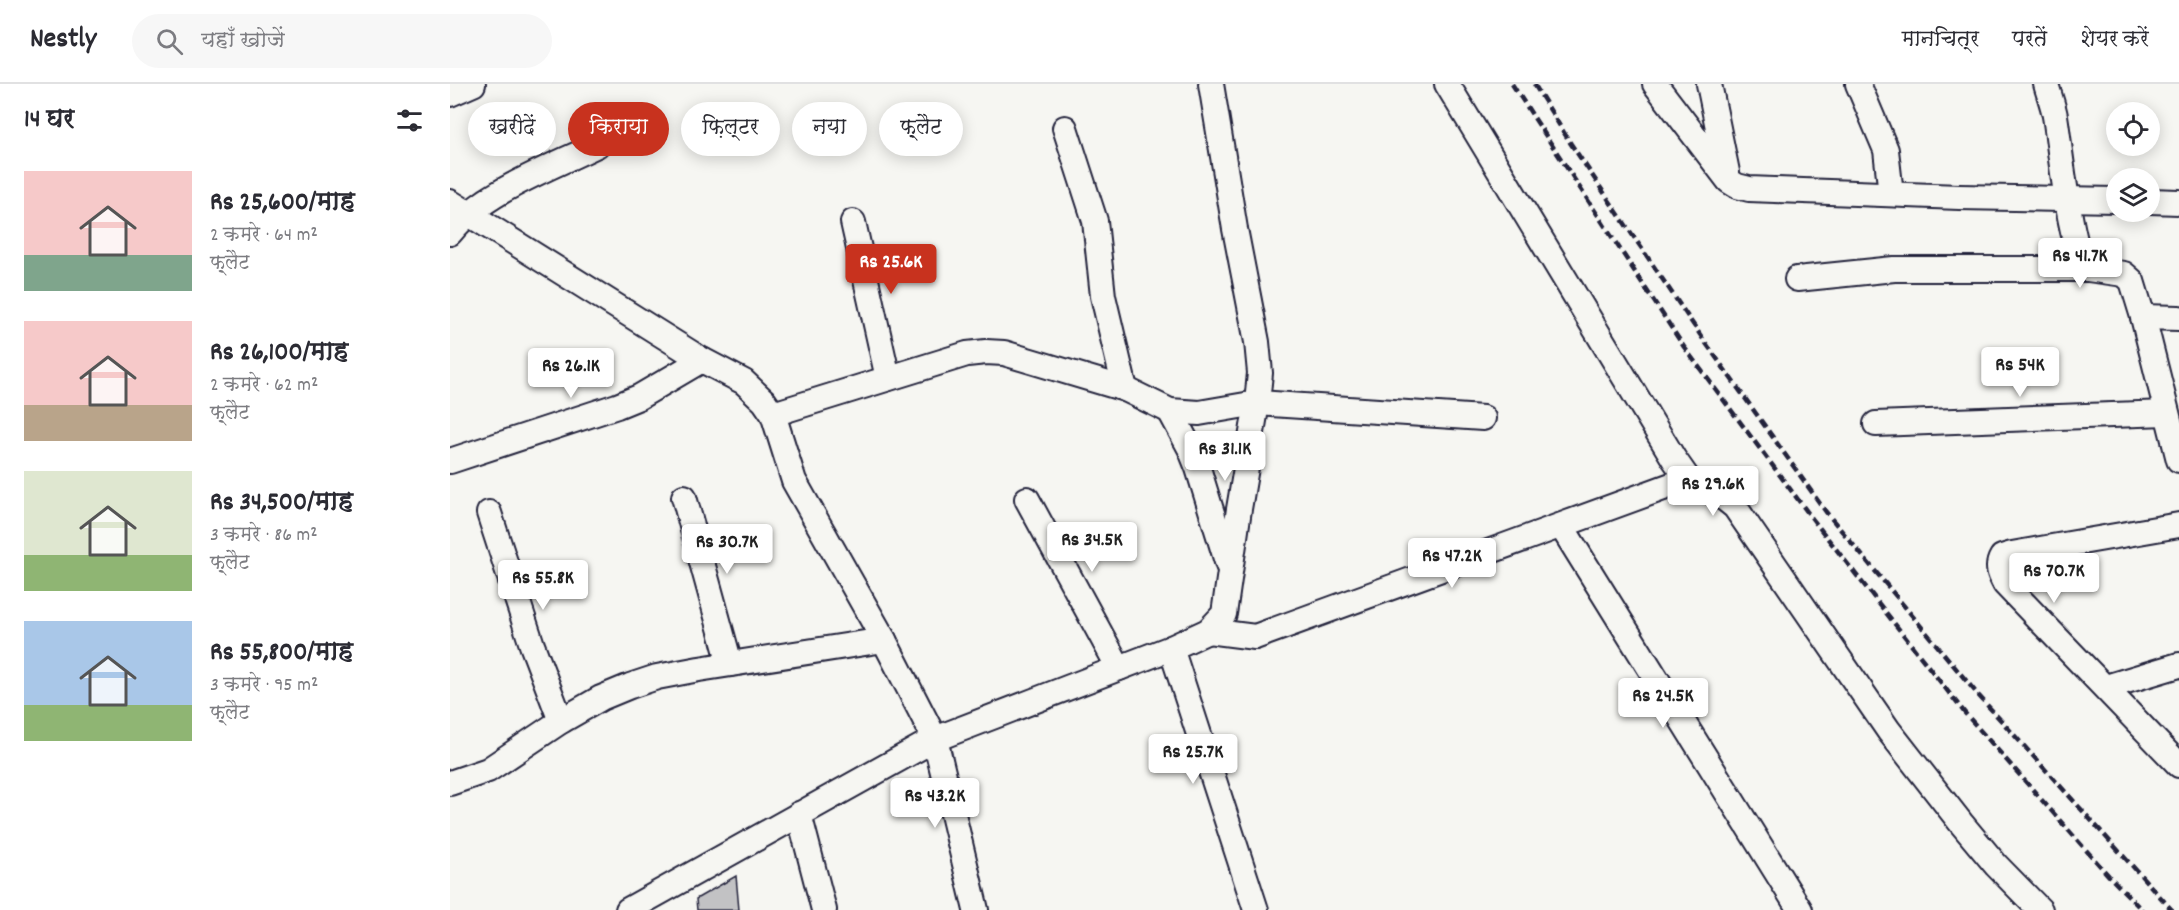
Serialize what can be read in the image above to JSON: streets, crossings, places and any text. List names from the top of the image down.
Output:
{
  "page": {
    "header": "Nestly",
    "search": "यहाँ खोजें",
    "nav": ["मानचित्र", "परतें", "शेयर करें"],
    "heading": "14 घर",
    "chip": [
      "खरीदें",
      "किराया",
      "फ़िल्टर",
      "नया",
      "फ़्लैट"
    ],
    "list": [
      {
        "name": "Rs 25,600/माह",
        "note": "2 कमरे · 64 m² · फ़्लैट"
      },
      {
        "name": "Rs 26,100/माह",
        "note": "2 कमरे · 62 m² · फ़्लैट"
      },
      {
        "name": "Rs 34,500/माह",
        "note": "3 कमरे · 86 m² · फ़्लैट"
      },
      {
        "name": "Rs 55,800/माह",
        "note": "3 कमरे · 95 m² · फ़्लैट"
      }
    ],
    "price": [
      "Rs 41.7K",
      "Rs 25.6K",
      "Rs 54K",
      "Rs 26.1K",
      "Rs 31.1K",
      "Rs 29.6K",
      "Rs 34.5K",
      "Rs 30.7K",
      "Rs 47.2K",
      "Rs 70.7K",
      "Rs 55.8K",
      "Rs 24.5K",
      "Rs 25.7K",
      "Rs 43.2K"
    ]
  }
}
